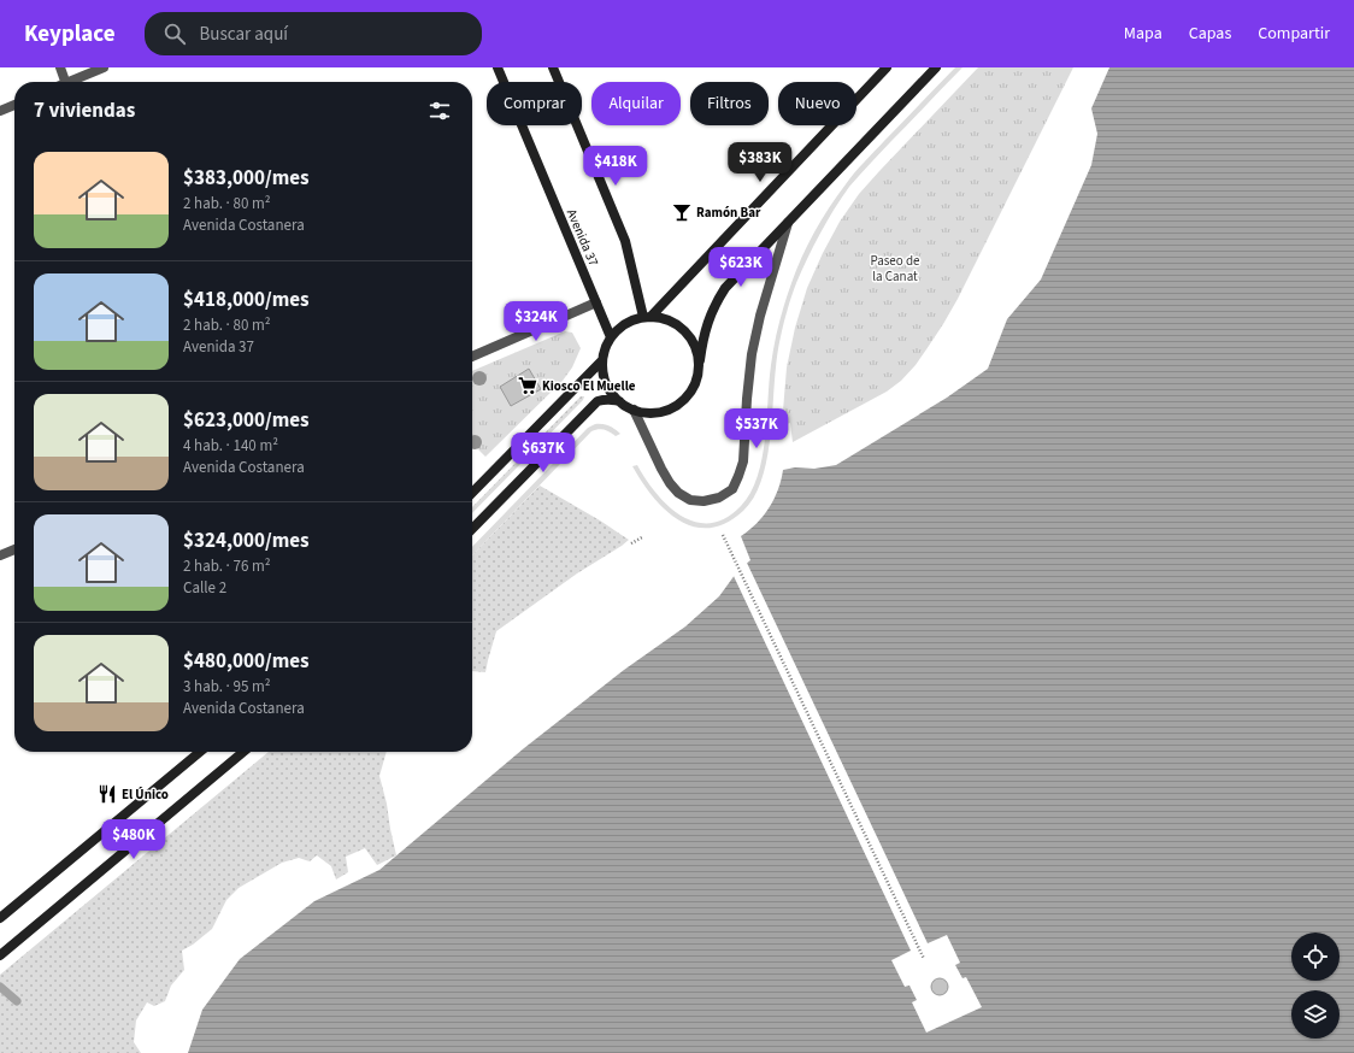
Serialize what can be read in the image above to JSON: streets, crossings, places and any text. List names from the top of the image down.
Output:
{
  "streets": {
    "main road": ["Avenida 37"]
  },
  "parks": ["Paseo de la Canat"],
  "places": {
    "bar": ["Ramón Bar"],
    "supermarket": ["Kiosco El Muelle"],
    "restaurant": ["El Único"]
  },
  "page": {
    "header": "Keyplace",
    "search": "Buscar aquí",
    "nav": ["Mapa", "Capas", "Compartir"],
    "chip": [
      "Comprar",
      "Alquilar",
      "Filtros",
      "Nuevo"
    ],
    "heading": "7 viviendas",
    "list": [
      {
        "name": "$383,000/mes",
        "note": "2 hab. · 80 m² · Avenida Costanera"
      },
      {
        "name": "$418,000/mes",
        "note": "2 hab. · 80 m² · Avenida 37"
      },
      {
        "name": "$623,000/mes",
        "note": "4 hab. · 140 m² · Avenida Costanera"
      },
      {
        "name": "$324,000/mes",
        "note": "2 hab. · 76 m² · Calle 2"
      },
      {
        "name": "$480,000/mes",
        "note": "3 hab. · 95 m² · Avenida Costanera"
      }
    ],
    "price": [
      "$383K",
      "$418K",
      "$623K",
      "$324K",
      "$537K",
      "$637K",
      "$480K"
    ]
  }
}
